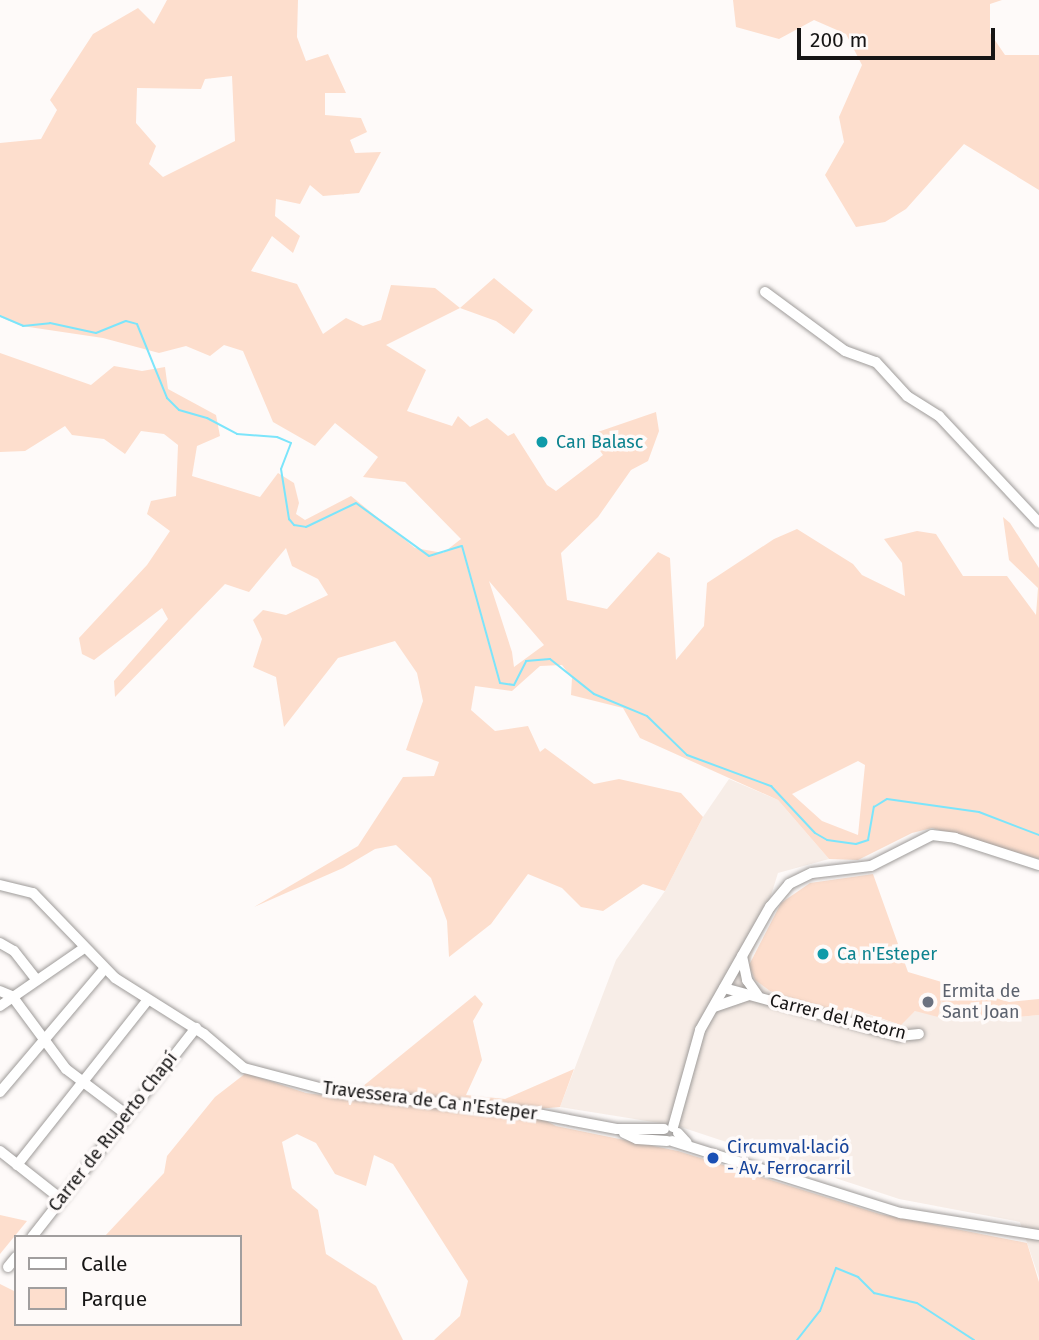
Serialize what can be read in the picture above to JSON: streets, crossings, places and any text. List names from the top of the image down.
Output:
{
  "streets": {
    "street": ["Carrer del Retorn", "Travessera de Ca n'Esteper", "Carrer de Ruperto Chapí"]
  },
  "crossings": [
    ["Travessera de Ca n'Esteper", "Carrer de Ruperto Chapí"]
  ],
  "places": [
    "Can Balasc",
    "Ca n'Esteper",
    "Ermita de Sant Joan",
    "Circumval·lació - Av. Ferrocarril"
  ],
  "legend": ["Calle", "Parque"],
  "scale_bar": "200 m"
}
